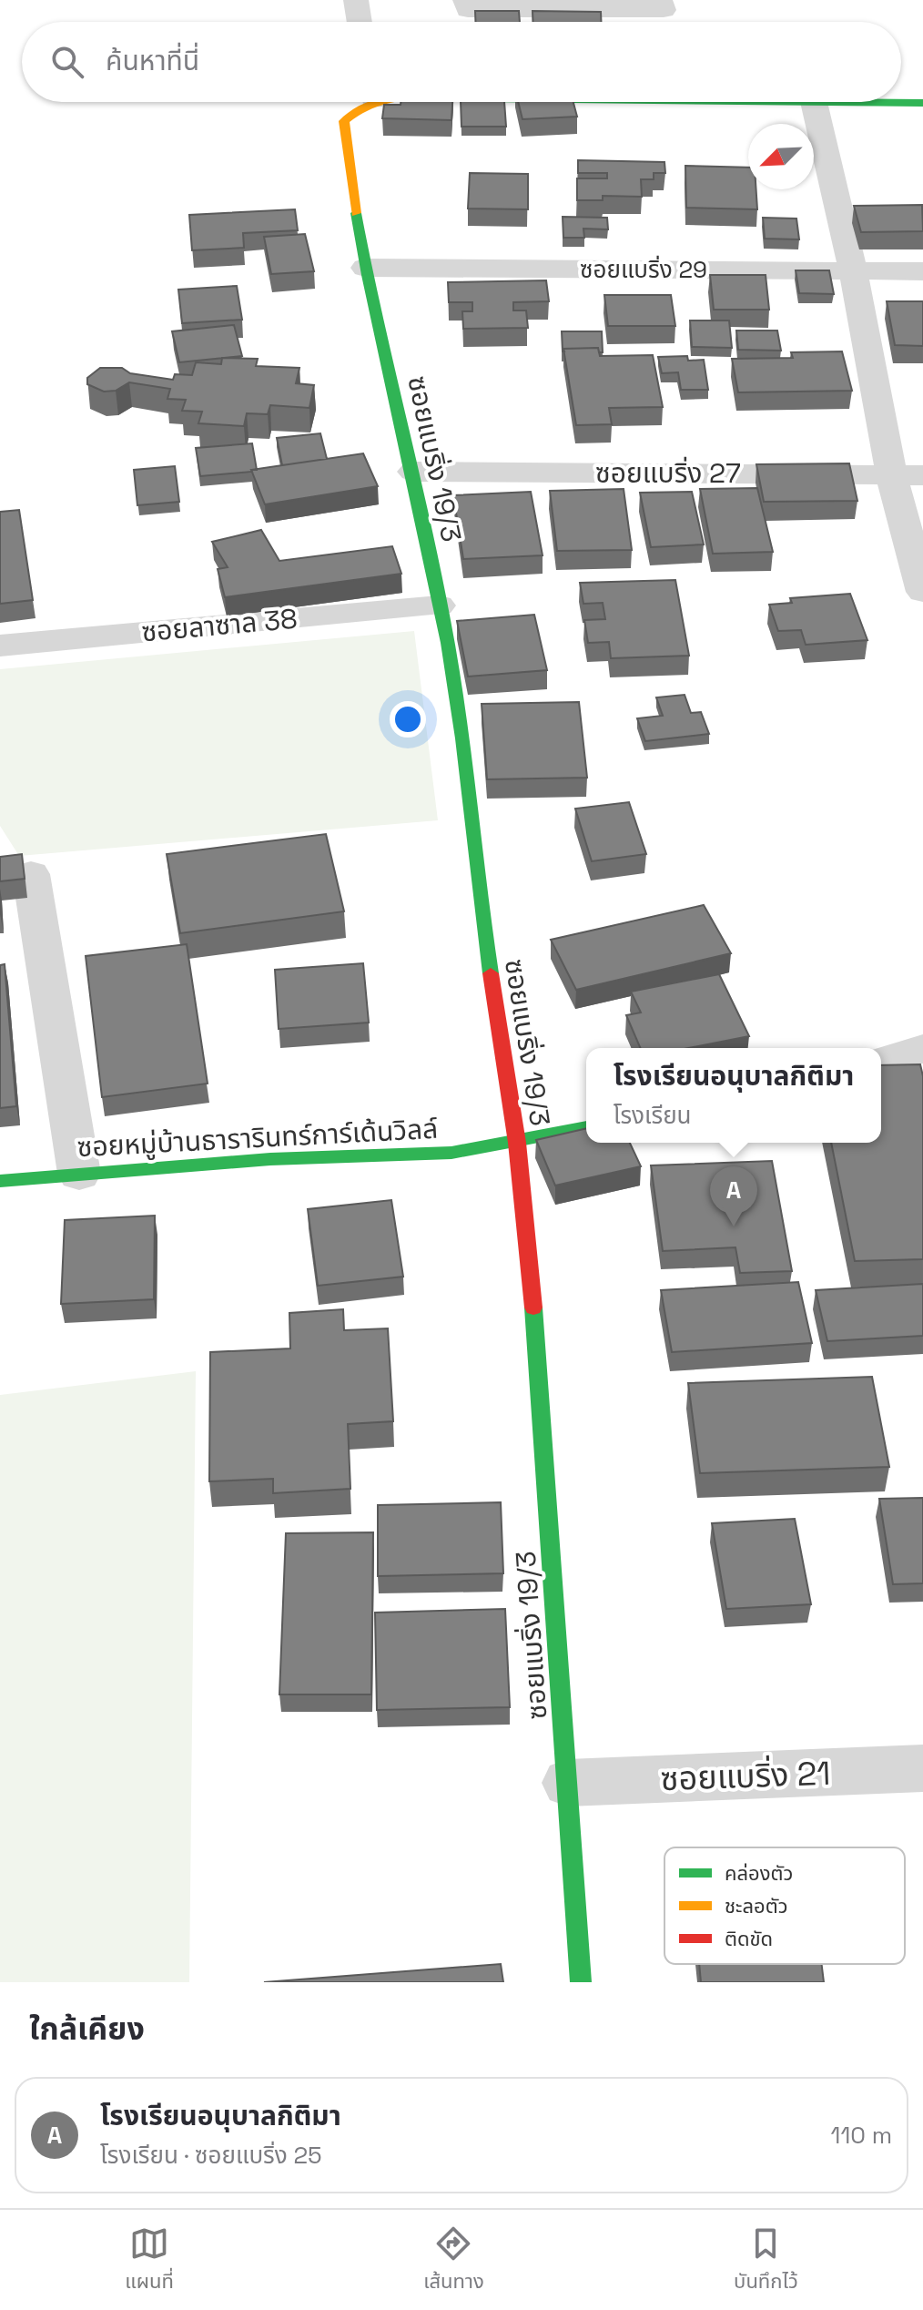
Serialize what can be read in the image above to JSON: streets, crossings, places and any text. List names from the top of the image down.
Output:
{
  "streets": {
    "street": [
      "ซอยแบริ่ง 29",
      "ซอยแบริ่ง 19/3",
      "ซอยแบริ่ง 27",
      "ซอยลาซาล 38",
      "ซอยหมู่บ้านธารารินทร์การ์เด้นวิลล์",
      "ซอยแบริ่ง 21"
    ]
  },
  "crossings": [
    ["ซอยแบริ่ง 29", "ซอยแบริ่ง 19/3"],
    ["ซอยแบริ่ง 19/3", "ซอยแบริ่ง 27"],
    ["ซอยแบริ่ง 19/3", "ซอยลาซาล 38"],
    ["ซอยแบริ่ง 19/3", "ซอยหมู่บ้านธารารินทร์การ์เด้นวิลล์"],
    ["ซอยแบริ่ง 19/3", "ซอยแบริ่ง 21"]
  ],
  "legend": ["คล่องตัว", "ชะลอตัว", "ติดขัด"],
  "north": "bottom left",
  "page": {
    "search": "ค้นหาที่นี่",
    "popup": ["โรงเรียนอนุบาลกิติมา", "โรงเรียน"],
    "pins": "A",
    "heading": "ใกล้เคียง",
    "list": [
      {
        "mark": "A",
        "name": "โรงเรียนอนุบาลกิติมา",
        "note": "โรงเรียน · ซอยแบริ่ง 25",
        "value": "110 m"
      }
    ],
    "nav": ["แผนที่", "เส้นทาง", "บันทึกไว้"]
  }
}
